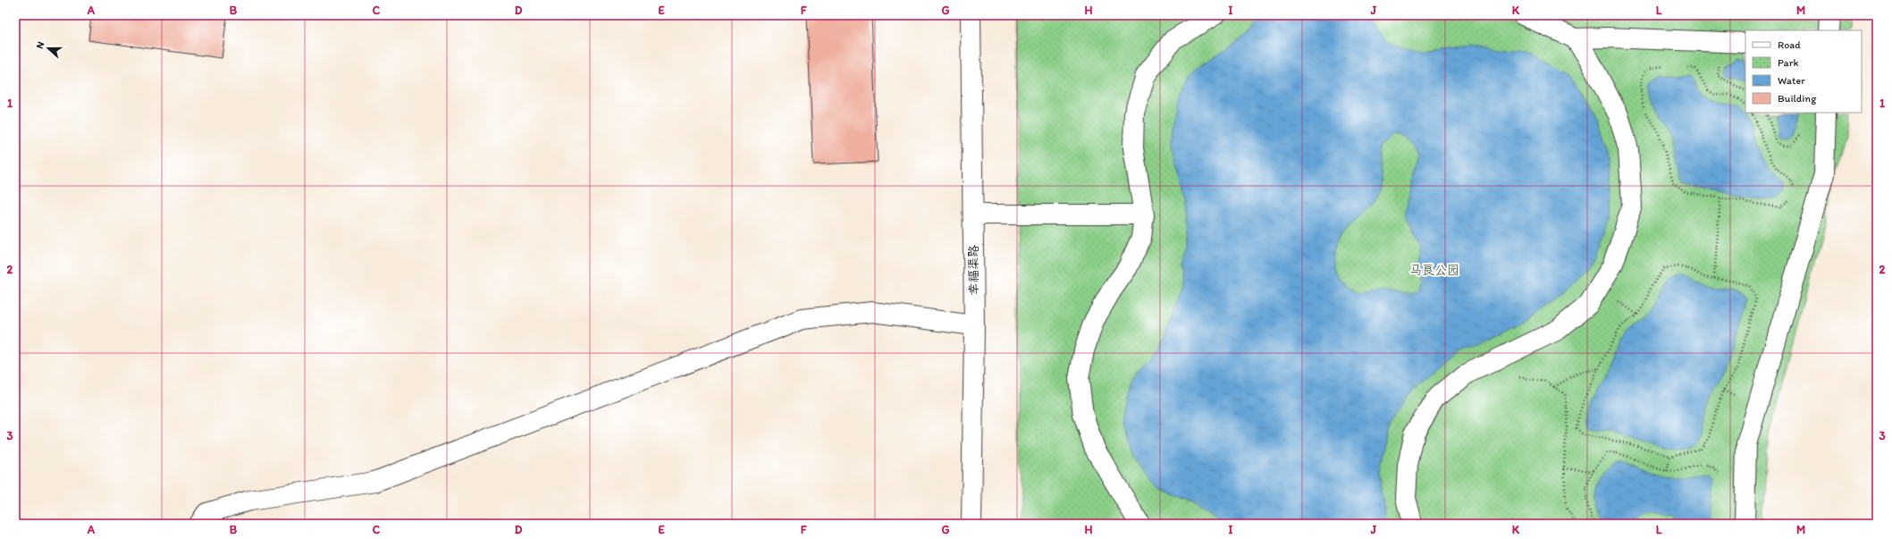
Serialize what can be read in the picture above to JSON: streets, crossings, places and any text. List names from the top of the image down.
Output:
{
  "streets": {
    "street": ["幸福渠路"]
  },
  "parks": ["马良公园"],
  "legend": [
    "Road",
    "Park",
    "Water",
    "Building"
  ],
  "north": "left",
  "grid": {
    "columns": [
      "A",
      "B",
      "C",
      "D",
      "E",
      "F",
      "G",
      "H",
      "I",
      "J",
      "K",
      "L",
      "M"
    ],
    "rows": ["1", "2", "3"]
  }
}
